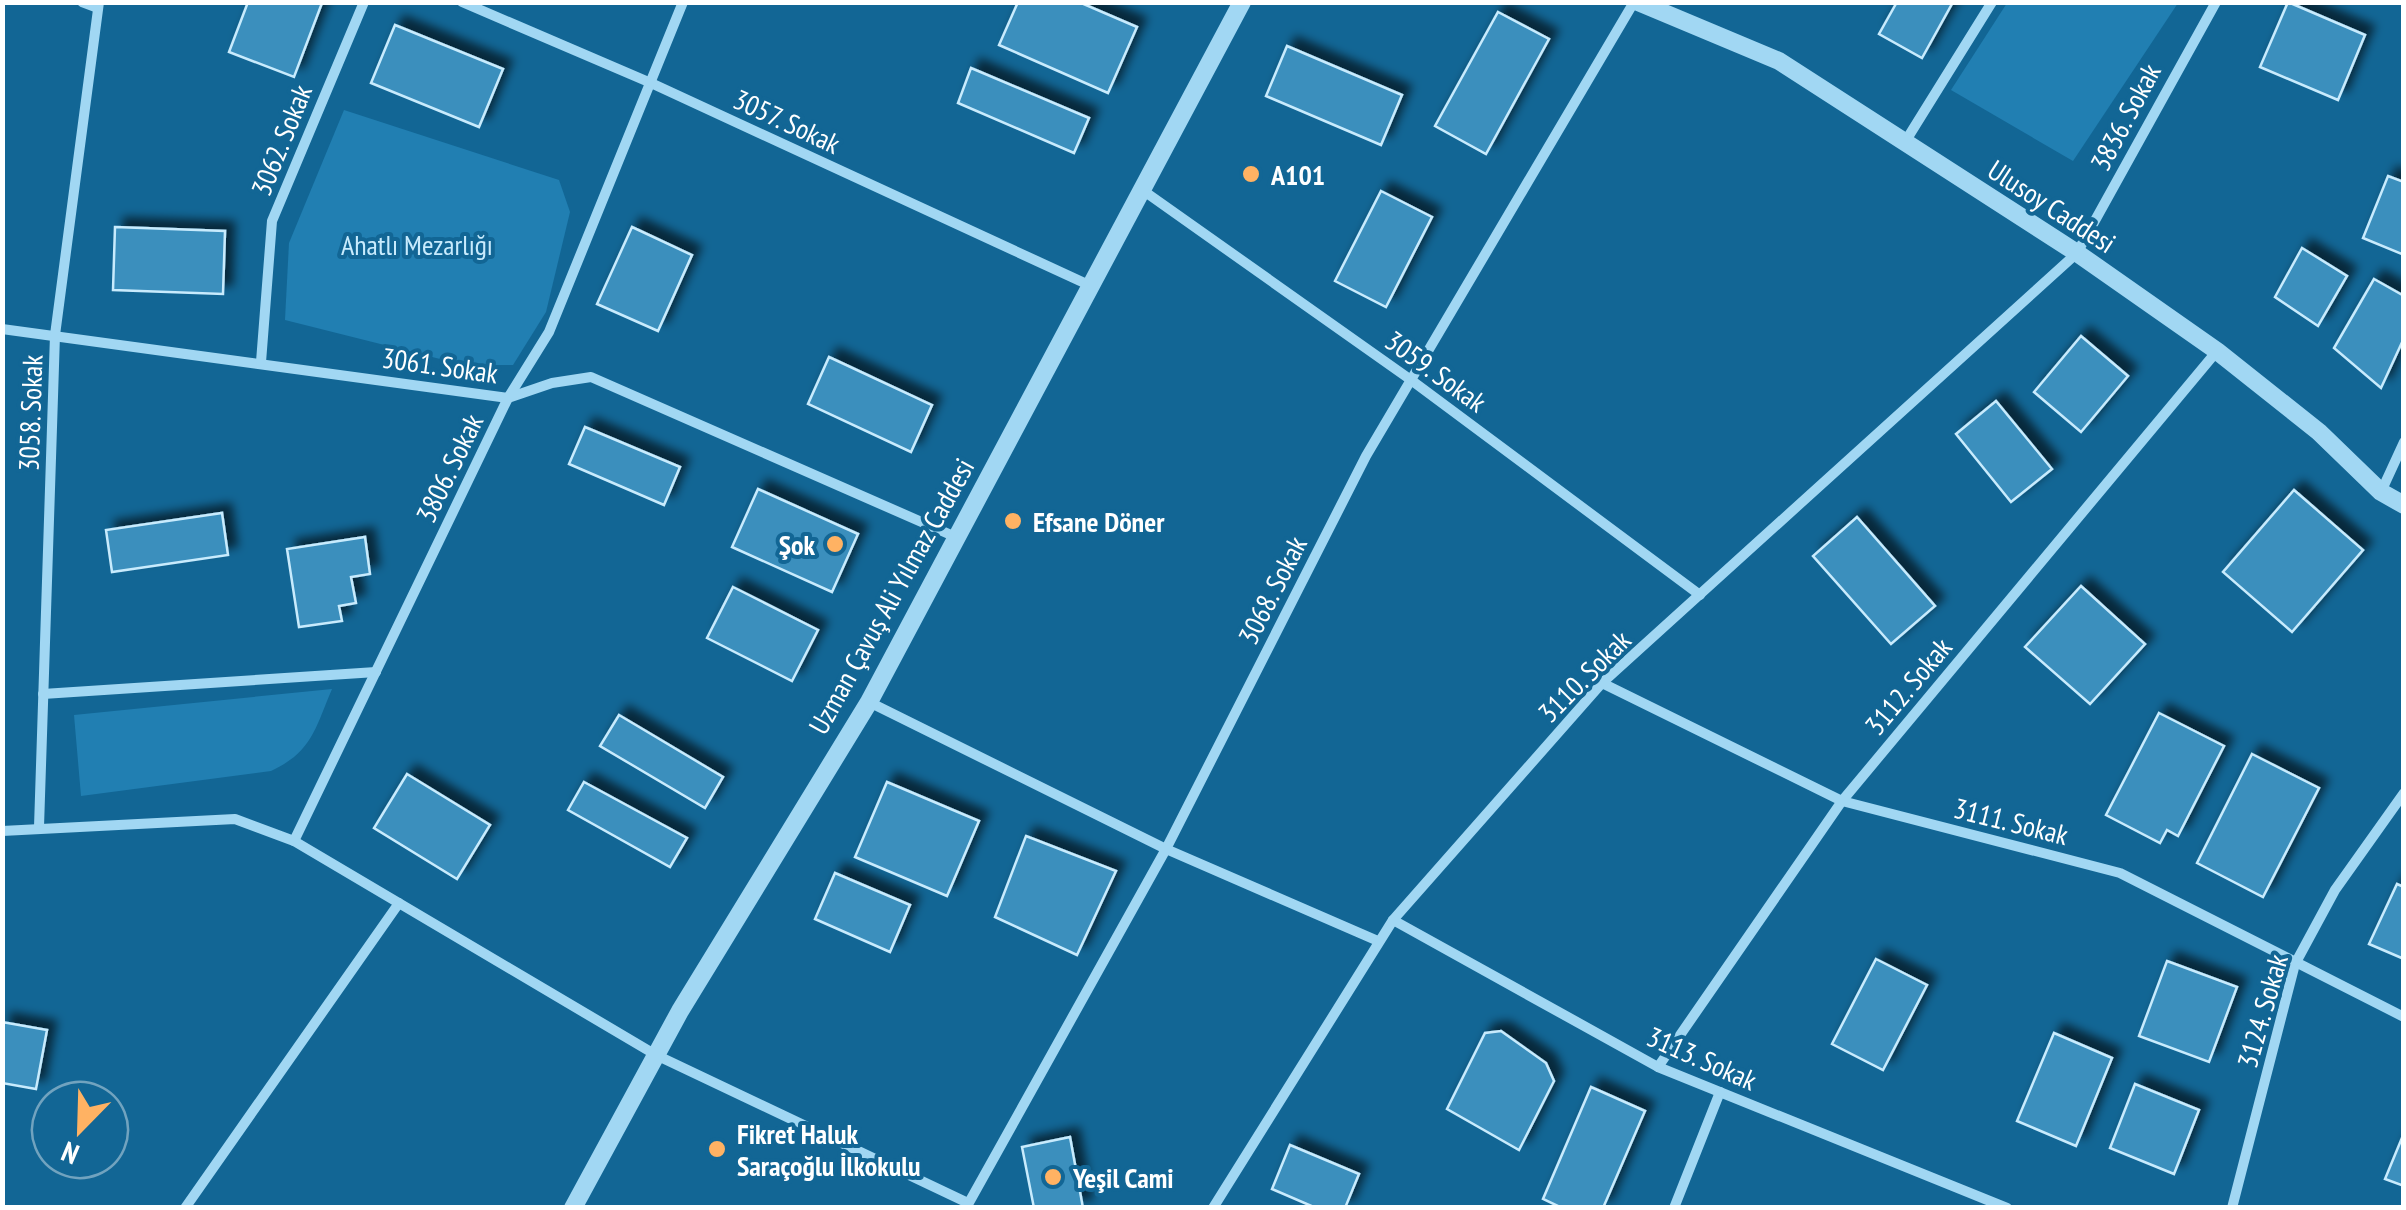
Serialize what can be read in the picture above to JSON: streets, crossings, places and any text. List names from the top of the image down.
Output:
{
  "streets": {
    "street": [
      "3836. Sokak",
      "3057. Sokak",
      "3062. Sokak",
      "Ulusoy Caddesi",
      "3061. Sokak",
      "3059. Sokak",
      "3058. Sokak",
      "3806. Sokak",
      "3068. Sokak",
      "Uzman Çavuş Ali Yılmaz Caddesi",
      "3110. Sokak",
      "3112. Sokak",
      "3111. Sokak",
      "3124. Sokak",
      "3113. Sokak"
    ]
  },
  "crossings": [
    ["3836. Sokak", "Ulusoy Caddesi"],
    ["3836. Sokak", "3110. Sokak"],
    ["3057. Sokak", "3806. Sokak"],
    ["3057. Sokak", "Uzman Çavuş Ali Yılmaz Caddesi"],
    ["3062. Sokak", "3061. Sokak"],
    ["Ulusoy Caddesi", "3068. Sokak"],
    ["Ulusoy Caddesi", "3110. Sokak"],
    ["Ulusoy Caddesi", "3112. Sokak"],
    ["3061. Sokak", "3058. Sokak"],
    ["3061. Sokak", "3806. Sokak"],
    ["3061. Sokak", "Uzman Çavuş Ali Yılmaz Caddesi"],
    ["3059. Sokak", "3068. Sokak"],
    ["3059. Sokak", "Uzman Çavuş Ali Yılmaz Caddesi"],
    ["3059. Sokak", "3110. Sokak"],
    ["3110. Sokak", "3111. Sokak"],
    ["3110. Sokak", "3113. Sokak"],
    ["3112. Sokak", "3111. Sokak"],
    ["3112. Sokak", "3113. Sokak"],
    ["3111. Sokak", "3124. Sokak"]
  ],
  "parks": ["Ahatlı Mezarlığı"],
  "places": [
    "A101",
    "Efsane Döner",
    "Şok",
    "Fikret Haluk Saraçoğlu İlkokulu",
    "Yeşil Cami"
  ],
  "north": "bottom left"
}
